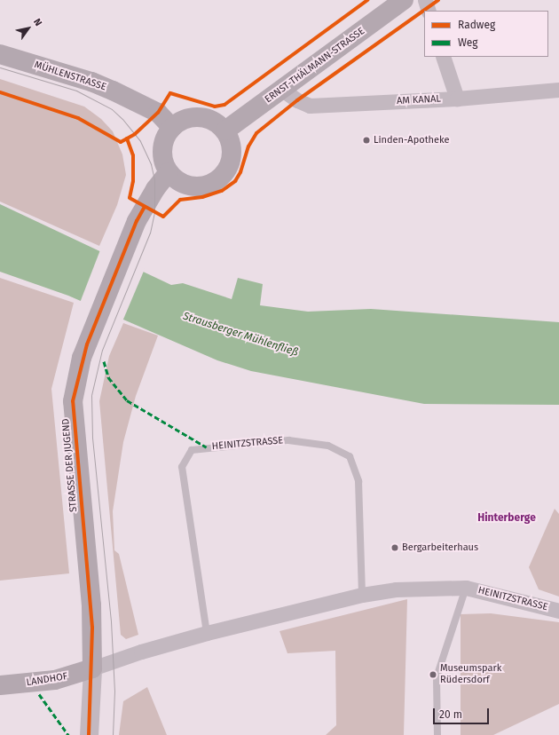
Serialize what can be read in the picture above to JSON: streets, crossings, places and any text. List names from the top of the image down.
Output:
{
  "streets": {
    "main road": [
      "ERNST-THÄLMANN-STRASSE",
      "MÜHLENSTRASSE",
      "STRASSE DER JUGEND",
      "LANDHOF"
    ],
    "street": ["AM KANAL", "HEINITZSTRASSE"]
  },
  "crossings": [
    ["ERNST-THÄLMANN-STRASSE", "MÜHLENSTRASSE"],
    ["ERNST-THÄLMANN-STRASSE", "AM KANAL"],
    ["ERNST-THÄLMANN-STRASSE", "STRASSE DER JUGEND"],
    ["MÜHLENSTRASSE", "STRASSE DER JUGEND"],
    ["HEINITZSTRASSE", "STRASSE DER JUGEND"],
    ["HEINITZSTRASSE", "LANDHOF"],
    ["STRASSE DER JUGEND", "LANDHOF"]
  ],
  "districts": ["Hinterberge"],
  "water": ["Strausberger Mühlenfließ"],
  "places": ["Linden-Apotheke", "Bergarbeiterhaus", "Museumspark Rüdersdorf"],
  "legend": ["Radweg", "Weg"],
  "scale_bar": "20 m",
  "north": "top right"
}
